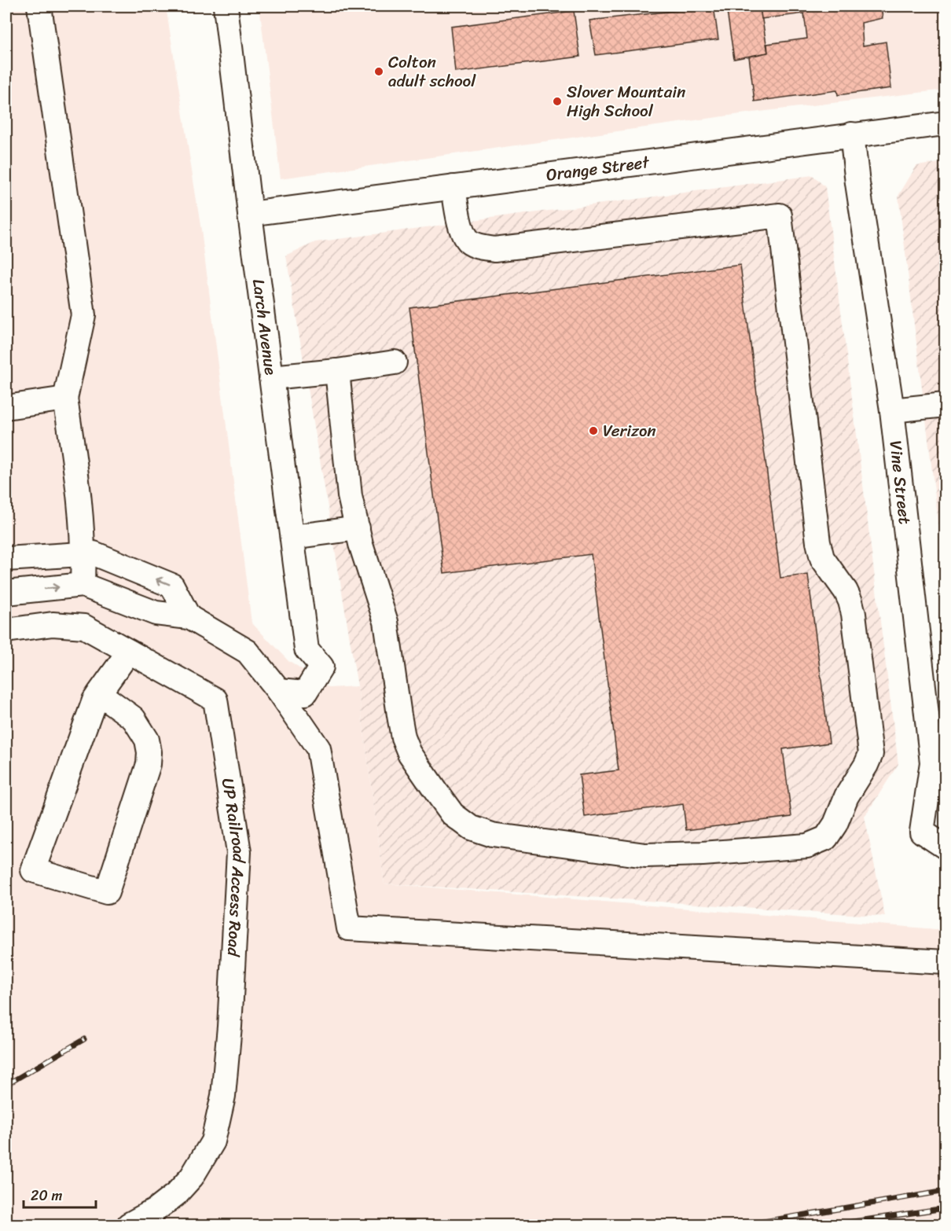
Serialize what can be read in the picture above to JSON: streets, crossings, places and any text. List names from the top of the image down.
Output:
{
  "streets": {
    "street": [
      "Orange Street",
      "Larch Avenue",
      "Vine Street",
      "UP Railroad Access Road"
    ]
  },
  "crossings": [
    ["Orange Street", "Larch Avenue"],
    ["Orange Street", "Vine Street"]
  ],
  "places": ["Colton adult school", "Slover Mountain High School", "Verizon"],
  "scale_bar": "20 m"
}
